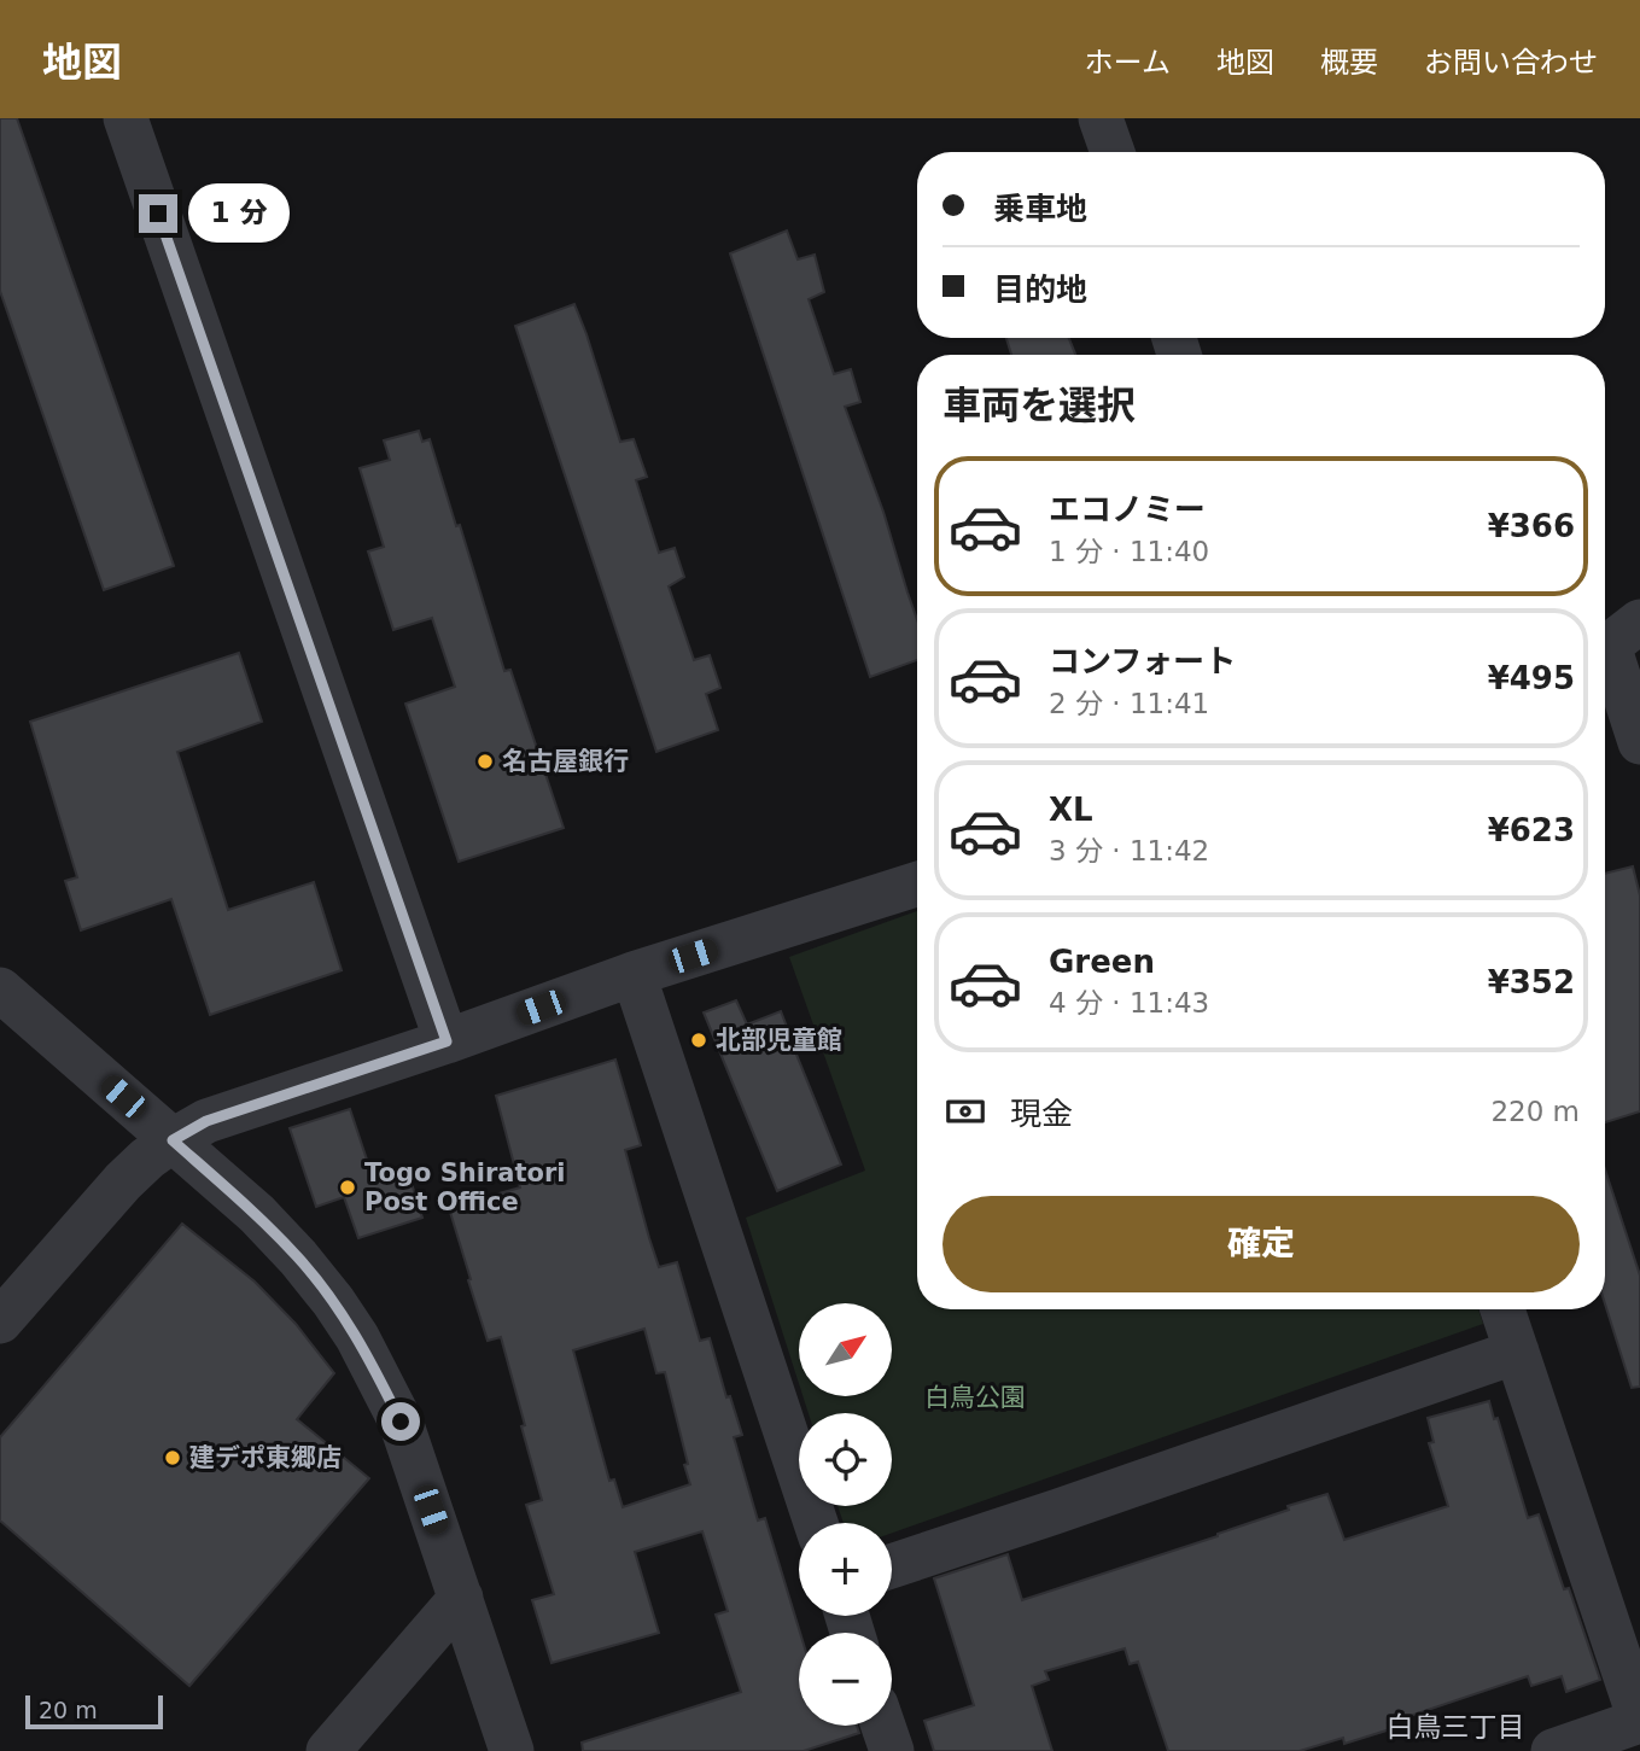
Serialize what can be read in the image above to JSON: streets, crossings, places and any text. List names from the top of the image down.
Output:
{
  "districts": ["白鳥三丁目"],
  "parks": ["白鳥公園"],
  "places": [
    "名古屋銀行",
    "北部児童館",
    "Togo Shiratori Post Office",
    "建デポ東郷店"
  ],
  "scale_bar": "20 m",
  "north": "top right",
  "page": {
    "header": "地図",
    "nav": [
      "ホーム",
      "地図",
      "概要",
      "お問い合わせ"
    ],
    "banner": ["乗車地", "目的地"],
    "bubble": "1 分",
    "heading": "車両を選択",
    "list": [
      {
        "name": "エコノミー",
        "note": "1 分 · 11:40",
        "value": "¥366"
      },
      {
        "name": "コンフォート",
        "note": "2 分 · 11:41",
        "value": "¥495"
      },
      {
        "name": "XL",
        "note": "3 分 · 11:42",
        "value": "¥623"
      },
      {
        "name": "Green",
        "note": "4 分 · 11:43",
        "value": "¥352"
      }
    ],
    "pay": ["現金", "220 m"],
    "buttons": "確定",
    "map_buttons": ["+", "−"],
    "scale": "20 m"
  }
}
